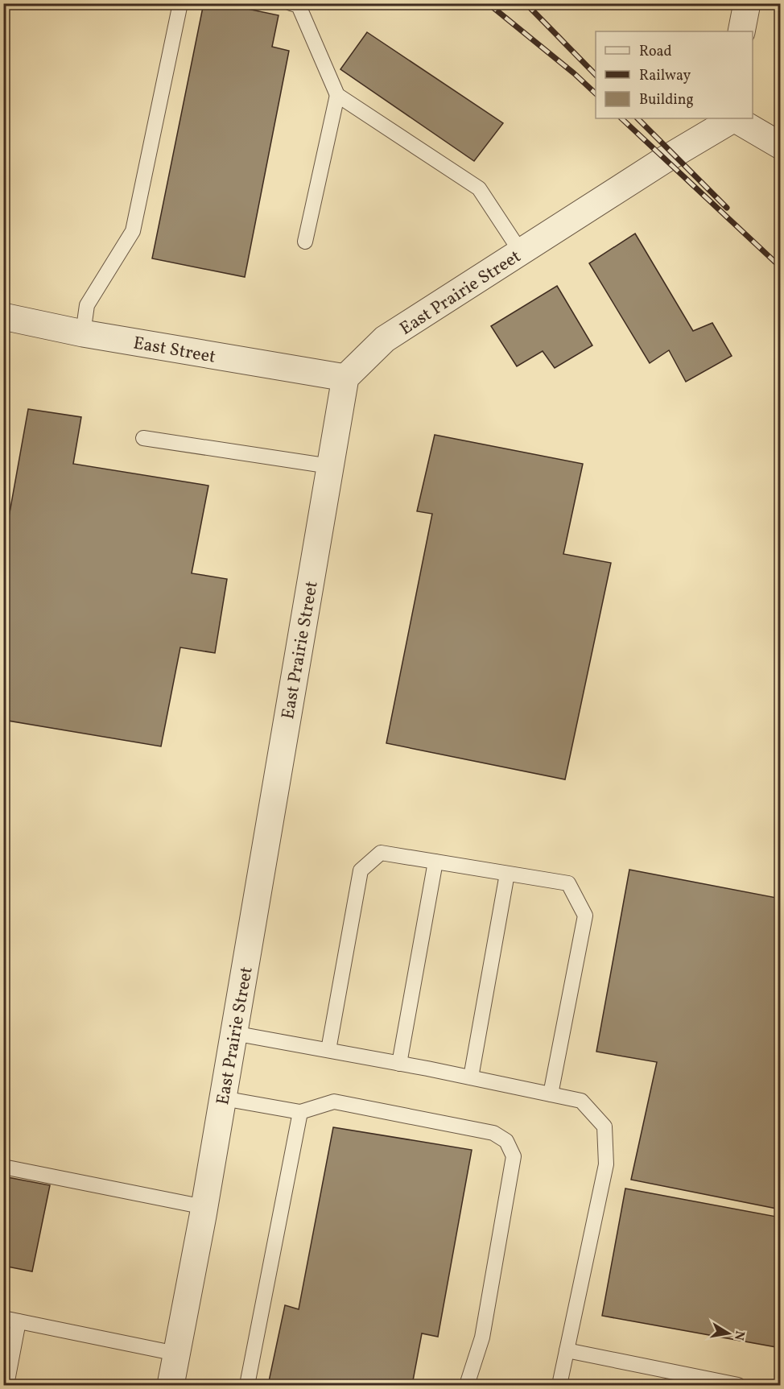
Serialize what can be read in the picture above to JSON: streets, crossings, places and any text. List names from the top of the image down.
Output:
{
  "streets": {
    "street": ["East Prairie Street", "East Street"]
  },
  "crossings": [
    ["East Prairie Street", "East Street"]
  ],
  "legend": ["Road", "Railway", "Building"],
  "north": "right"
}
